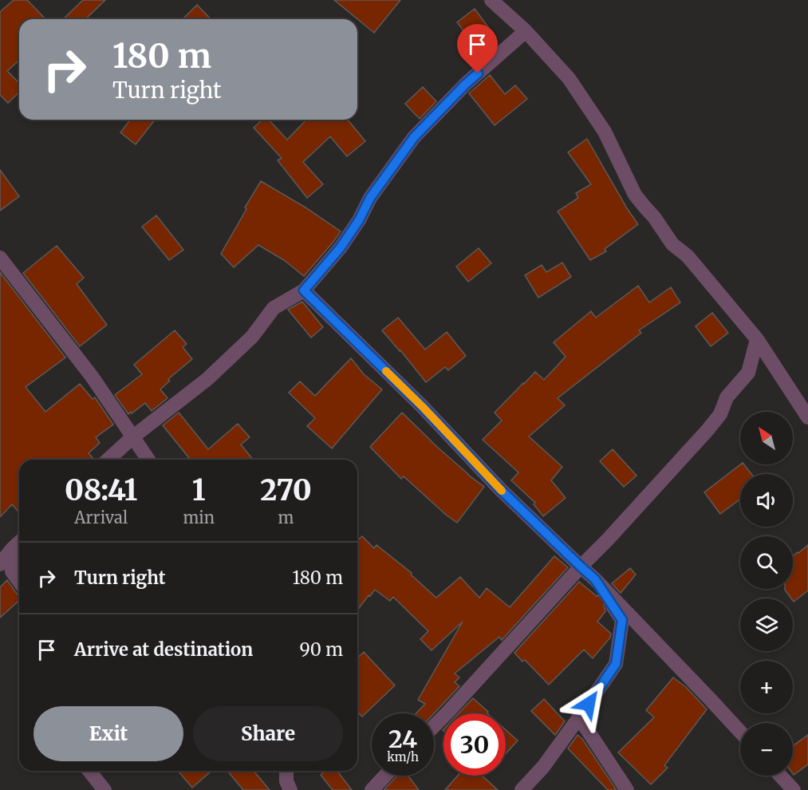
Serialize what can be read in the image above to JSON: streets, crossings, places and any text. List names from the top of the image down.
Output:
{
  "north": "top left",
  "page": {
    "turn": ["180 m", "Turn right"],
    "map_buttons": ["+", "−"],
    "eta": [
      "08:41",
      "Arrival",
      "1",
      "min",
      "270",
      "m"
    ],
    "list": [
      {
        "name": "Turn right",
        "value": "180 m"
      },
      {
        "name": "Arrive at destination",
        "value": "90 m"
      }
    ],
    "buttons": ["Exit", "Share"],
    "speed": "24 km/h",
    "limit": "30"
  }
}
